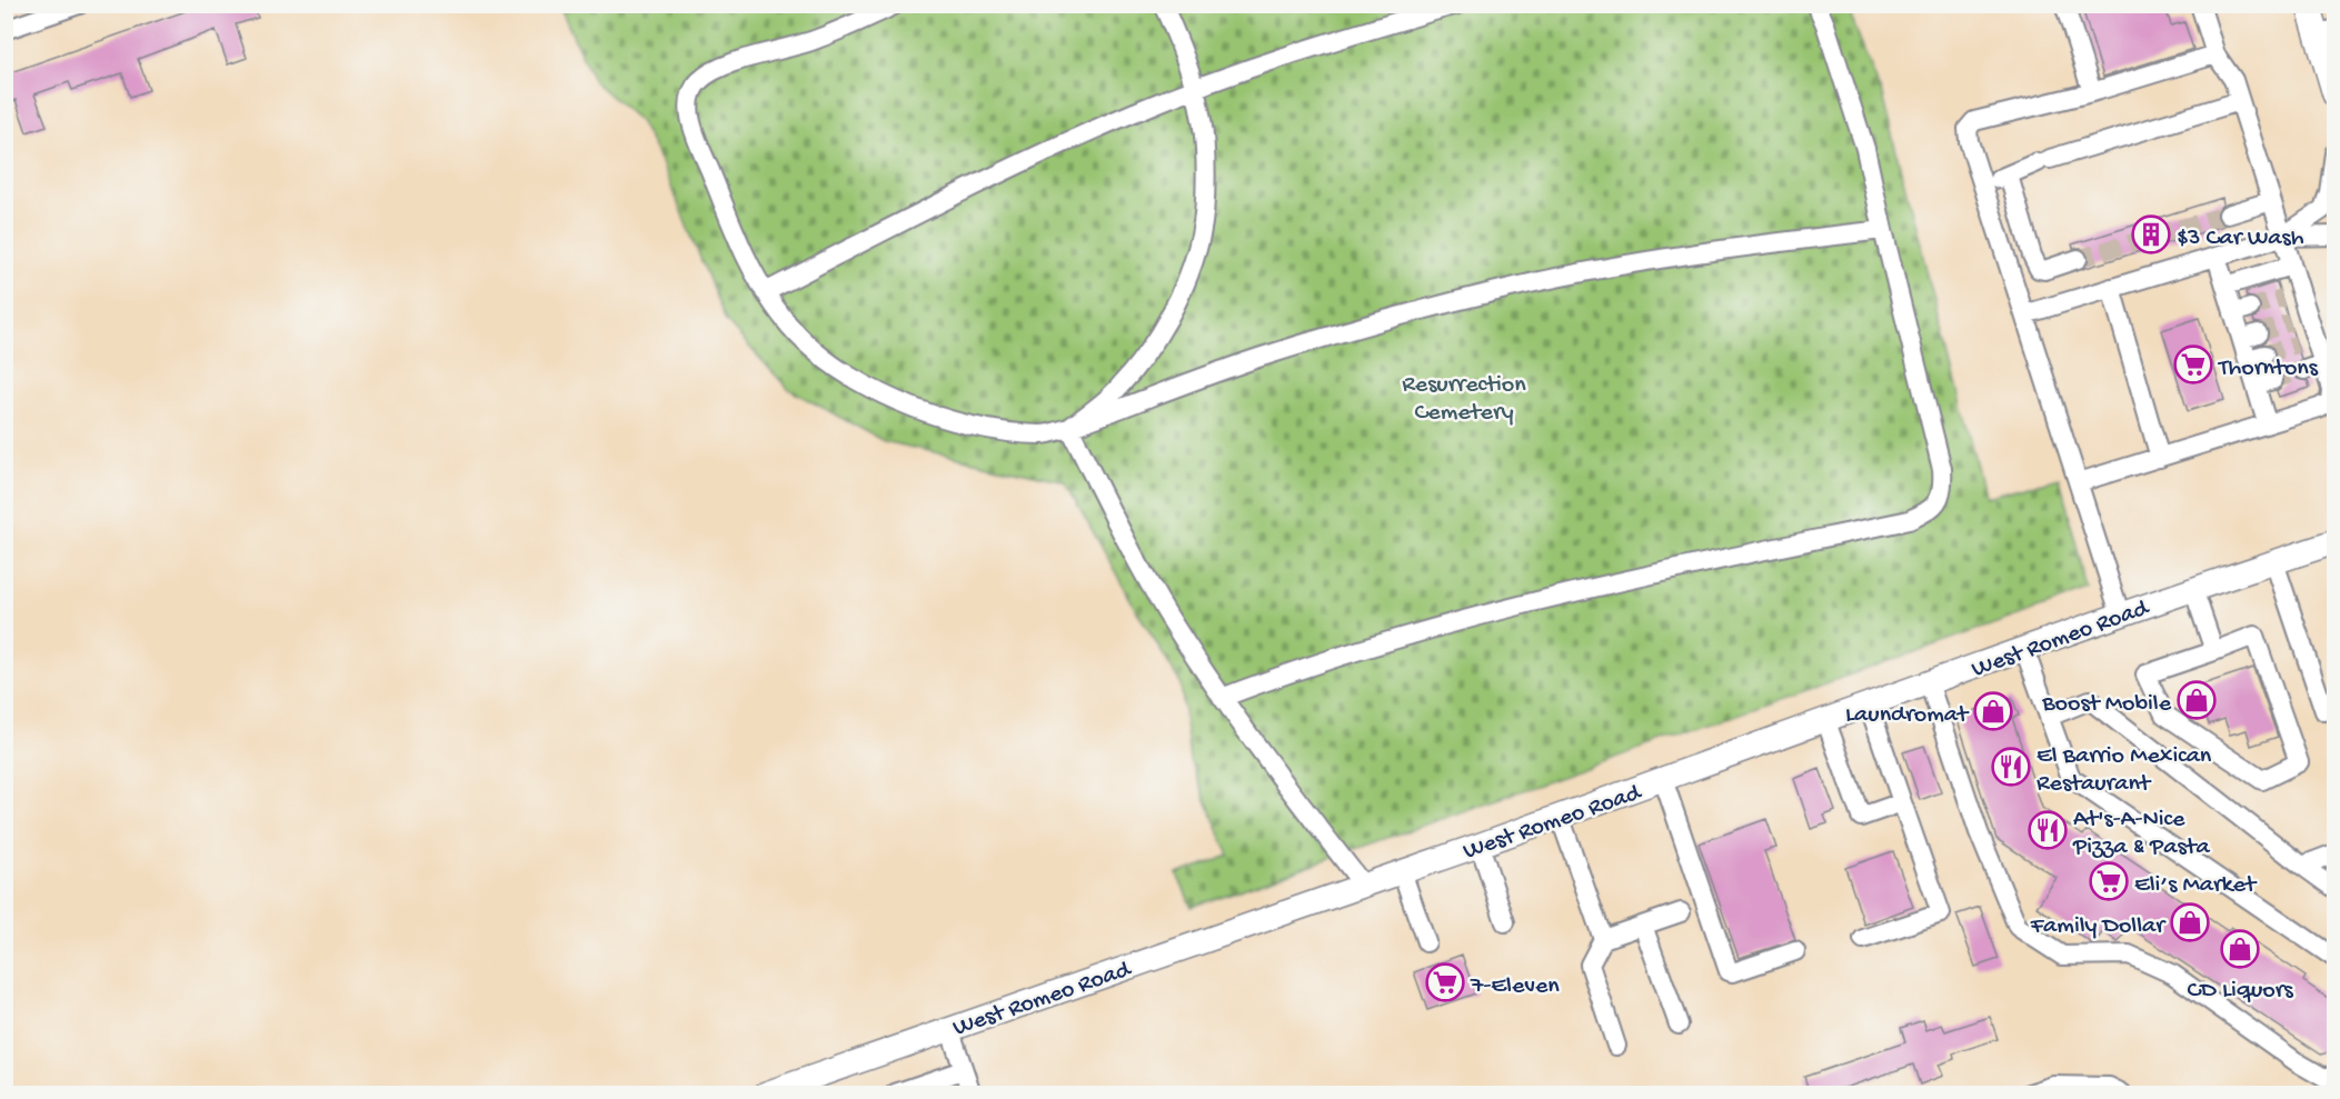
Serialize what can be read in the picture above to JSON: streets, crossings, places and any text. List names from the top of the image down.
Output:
{
  "streets": {
    "main road": ["West Romeo Road"]
  },
  "parks": ["Resurrection Cemetery"],
  "places": {
    "building": ["$3 Car Wash"],
    "supermarket": ["Thorntons", "Eli’s Market", "7-Eleven"],
    "shop": [
      "Boost Mobile",
      "Laundromat",
      "Family Dollar",
      "CD Liquors"
    ],
    "restaurant": ["El Barrio Mexican Restaurant", "At's-A-Nice Pizza & Pasta"]
  }
}
